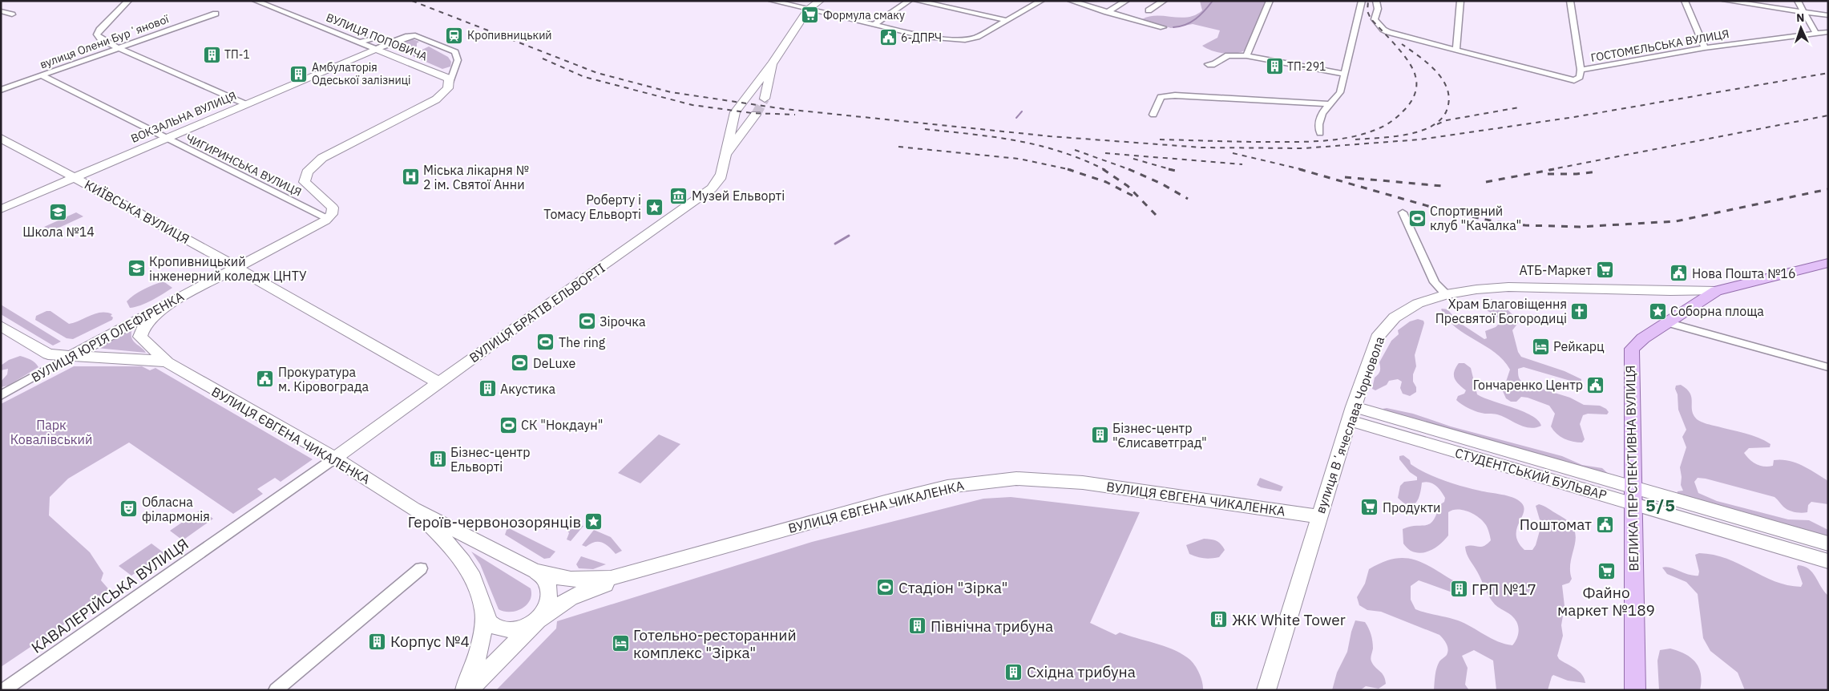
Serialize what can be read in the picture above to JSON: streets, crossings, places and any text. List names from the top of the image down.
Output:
{
  "streets": {
    "main road": [
      "ВУЛИЦЯ ПОПОВИЧА",
      "ВОКЗАЛЬНА ВУЛИЦЯ",
      "КИЇВСЬКА ВУЛИЦЯ",
      "ВУЛИЦЯ БРАТІВ ЕЛЬВОРТІ",
      "ВУЛИЦЯ ЮРІЯ ОЛЕФІРЕНКА",
      "вулиця Вʼячеслава Чорновола",
      "ВУЛИЦЯ ЄВГЕНА ЧИКАЛЕНКА",
      "ВЕЛИКА ПЕРСПЕКТИВНА ВУЛИЦЯ",
      "СТУДЕНТСЬКИЙ БУЛЬВАР"
    ],
    "street": [
      "вулиця Олени Бурʼянової",
      "ГОСТОМЕЛЬСЬКА ВУЛИЦЯ",
      "ЧИГИРИНСЬКА ВУЛИЦЯ",
      "КАВАЛЕРІЙСЬКА ВУЛИЦЯ"
    ]
  },
  "crossings": [
    ["ВУЛИЦЯ ПОПОВИЧА", "ВОКЗАЛЬНА ВУЛИЦЯ"],
    ["вулиця Олени Бурʼянової", "ЧИГИРИНСЬКА ВУЛИЦЯ"],
    ["ВОКЗАЛЬНА ВУЛИЦЯ", "ЧИГИРИНСЬКА ВУЛИЦЯ"],
    ["ВОКЗАЛЬНА ВУЛИЦЯ", "КИЇВСЬКА ВУЛИЦЯ"],
    ["ЧИГИРИНСЬКА ВУЛИЦЯ", "ВУЛИЦЯ ЮРІЯ ОЛЕФІРЕНКА"],
    ["КИЇВСЬКА ВУЛИЦЯ", "ВУЛИЦЯ БРАТІВ ЕЛЬВОРТІ"],
    ["КИЇВСЬКА ВУЛИЦЯ", "ВУЛИЦЯ ЮРІЯ ОЛЕФІРЕНКА"],
    ["ВУЛИЦЯ БРАТІВ ЕЛЬВОРТІ", "ВУЛИЦЯ ЄВГЕНА ЧИКАЛЕНКА"],
    ["ВУЛИЦЯ БРАТІВ ЕЛЬВОРТІ", "КАВАЛЕРІЙСЬКА ВУЛИЦЯ"],
    ["ВУЛИЦЯ ЮРІЯ ОЛЕФІРЕНКА", "ВУЛИЦЯ ЄВГЕНА ЧИКАЛЕНКА"],
    ["вулиця Вʼячеслава Чорновола", "ВУЛИЦЯ ЄВГЕНА ЧИКАЛЕНКА"],
    ["вулиця Вʼячеслава Чорновола", "ВЕЛИКА ПЕРСПЕКТИВНА ВУЛИЦЯ"],
    ["вулиця Вʼячеслава Чорновола", "СТУДЕНТСЬКИЙ БУЛЬВАР"],
    ["ВУЛИЦЯ ЄВГЕНА ЧИКАЛЕНКА", "КАВАЛЕРІЙСЬКА ВУЛИЦЯ"],
    ["ВЕЛИКА ПЕРСПЕКТИВНА ВУЛИЦЯ", "СТУДЕНТСЬКИЙ БУЛЬВАР"]
  ],
  "districts": ["5/5"],
  "parks": ["Парк Ковалівський"],
  "places": {
    "supermarket": [
      "Формула смаку",
      "АТБ-Маркет",
      "Продукти",
      "Файно маркет №189"
    ],
    "station": ["Кропивницький"],
    "public building": [
      "6-ДПРЧ",
      "Нова Пошта №16",
      "Прокуратура м. Кіровограда",
      "Гончаренко Центр",
      "Поштомат"
    ],
    "building": [
      "ТП-1",
      "ТП-291",
      "Амбулаторія Одеської залізниці",
      "Акустика",
      "Бізнес-центр \"Єлисаветград\"",
      "Бізнес-центр Ельворті",
      "ГРП №17",
      "ЖК White Tower",
      "Північна трибуна",
      "Корпус №4",
      "Східна трибуна"
    ],
    "hospital": ["Міська лікарня № 2 ім. Святої Анни"],
    "museum": ["Музей Ельворті"],
    "place": ["Роберту і Томасу Ельворті", "Соборна площа", "Героїв-червонозорянців"],
    "school or university": ["Школа №14", "Кропивницький інженерний коледж ЦНТУ"],
    "sports": [
      "Спортивний клуб \"Качалка\"",
      "Зірочка",
      "The ring",
      "DeLuxe",
      "СК \"Нокдаун\"",
      "Стадіон \"Зірка\""
    ],
    "church": ["Храм Благовіщення Пресвятої Богородиці"],
    "hotel": ["Рейкарц", "Готельно-ресторанний комплекс \"Зірка\""],
    "theatre": ["Обласна філармонія"]
  },
  "north": "top"
}
